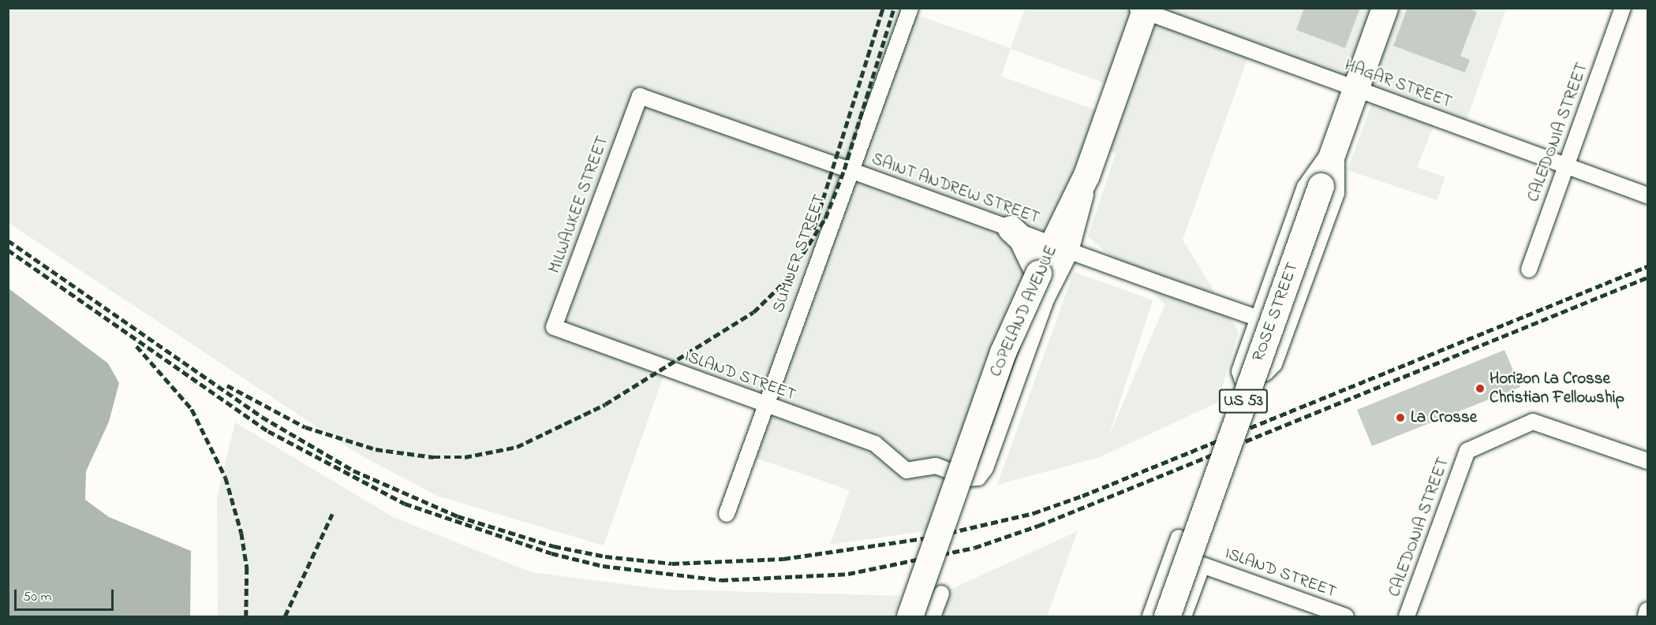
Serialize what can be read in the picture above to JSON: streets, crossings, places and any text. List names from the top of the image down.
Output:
{
  "streets": {
    "highway": ["COPELAND AVENUE", "ROSE STREET", "US 53"],
    "street": [
      "HAGAR STREET",
      "CALEDONIA STREET",
      "SAINT ANDREW STREET",
      "MILWAUKEE STREET",
      "SUMNER STREET",
      "ISLAND STREET"
    ]
  },
  "crossings": [
    ["HAGAR STREET", "CALEDONIA STREET"],
    ["HAGAR STREET", "COPELAND AVENUE"],
    ["HAGAR STREET", "ROSE STREET"],
    ["SAINT ANDREW STREET", "MILWAUKEE STREET"],
    ["SAINT ANDREW STREET", "SUMNER STREET"],
    ["SAINT ANDREW STREET", "COPELAND AVENUE"],
    ["SAINT ANDREW STREET", "ISLAND STREET"],
    ["MILWAUKEE STREET", "ISLAND STREET"],
    ["SUMNER STREET", "ISLAND STREET"],
    ["COPELAND AVENUE", "ISLAND STREET"]
  ],
  "places": ["Horizon La Crosse Christian Fellowship", "La Crosse"],
  "scale_bar": "50 m"
}
